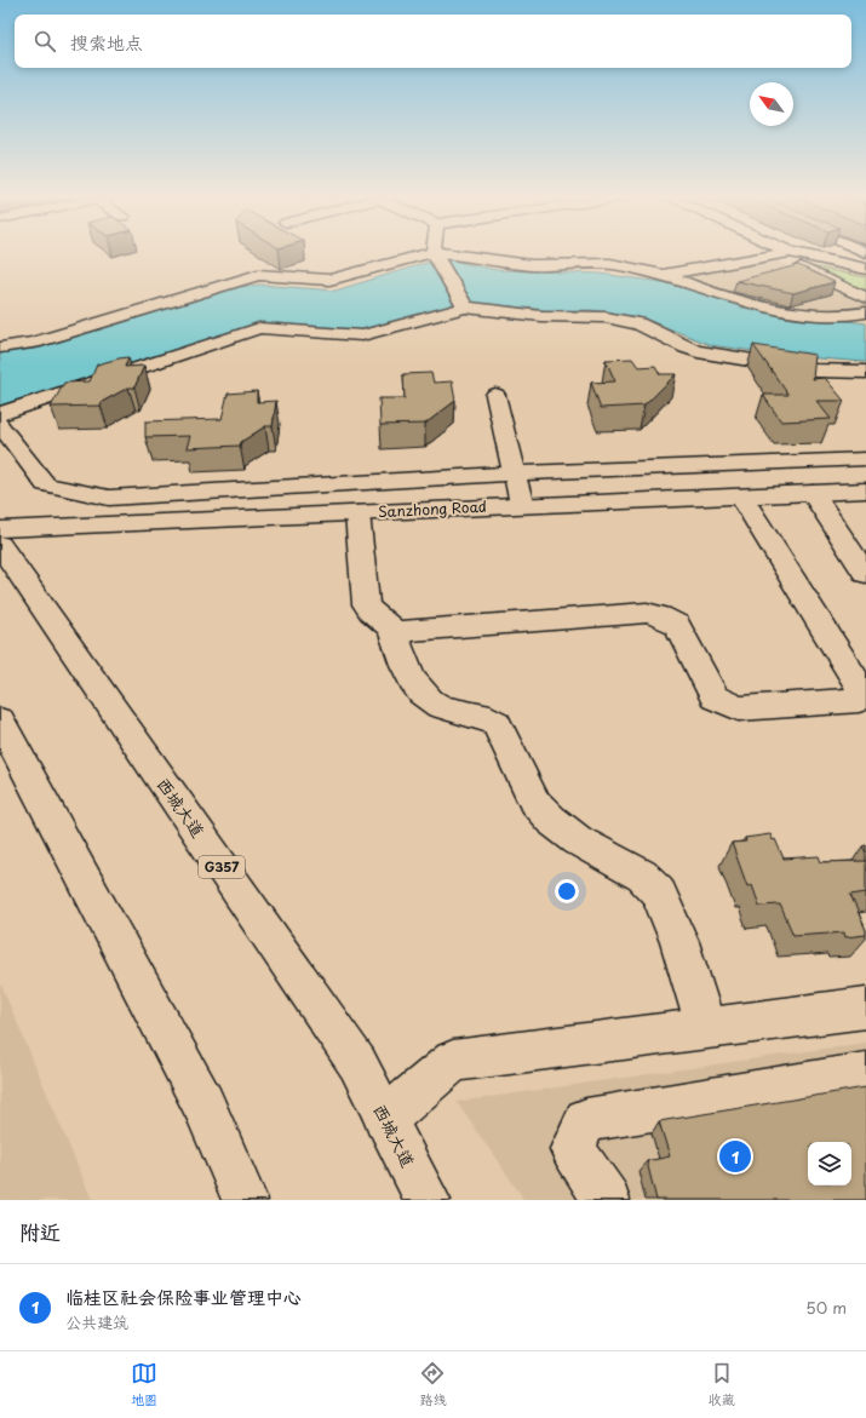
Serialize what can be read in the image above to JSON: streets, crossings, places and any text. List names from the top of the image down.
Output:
{
  "streets": {
    "main road": ["Sanzhong Road", "西城大道", "G357"]
  },
  "north": "top left",
  "page": {
    "search": "搜索地点",
    "pins": "1",
    "heading": "附近",
    "list": [
      {
        "mark": "1",
        "name": "临桂区社会保险事业管理中心",
        "note": "公共建筑",
        "value": "50 m"
      }
    ],
    "nav": ["地图", "路线", "收藏"]
  }
}
